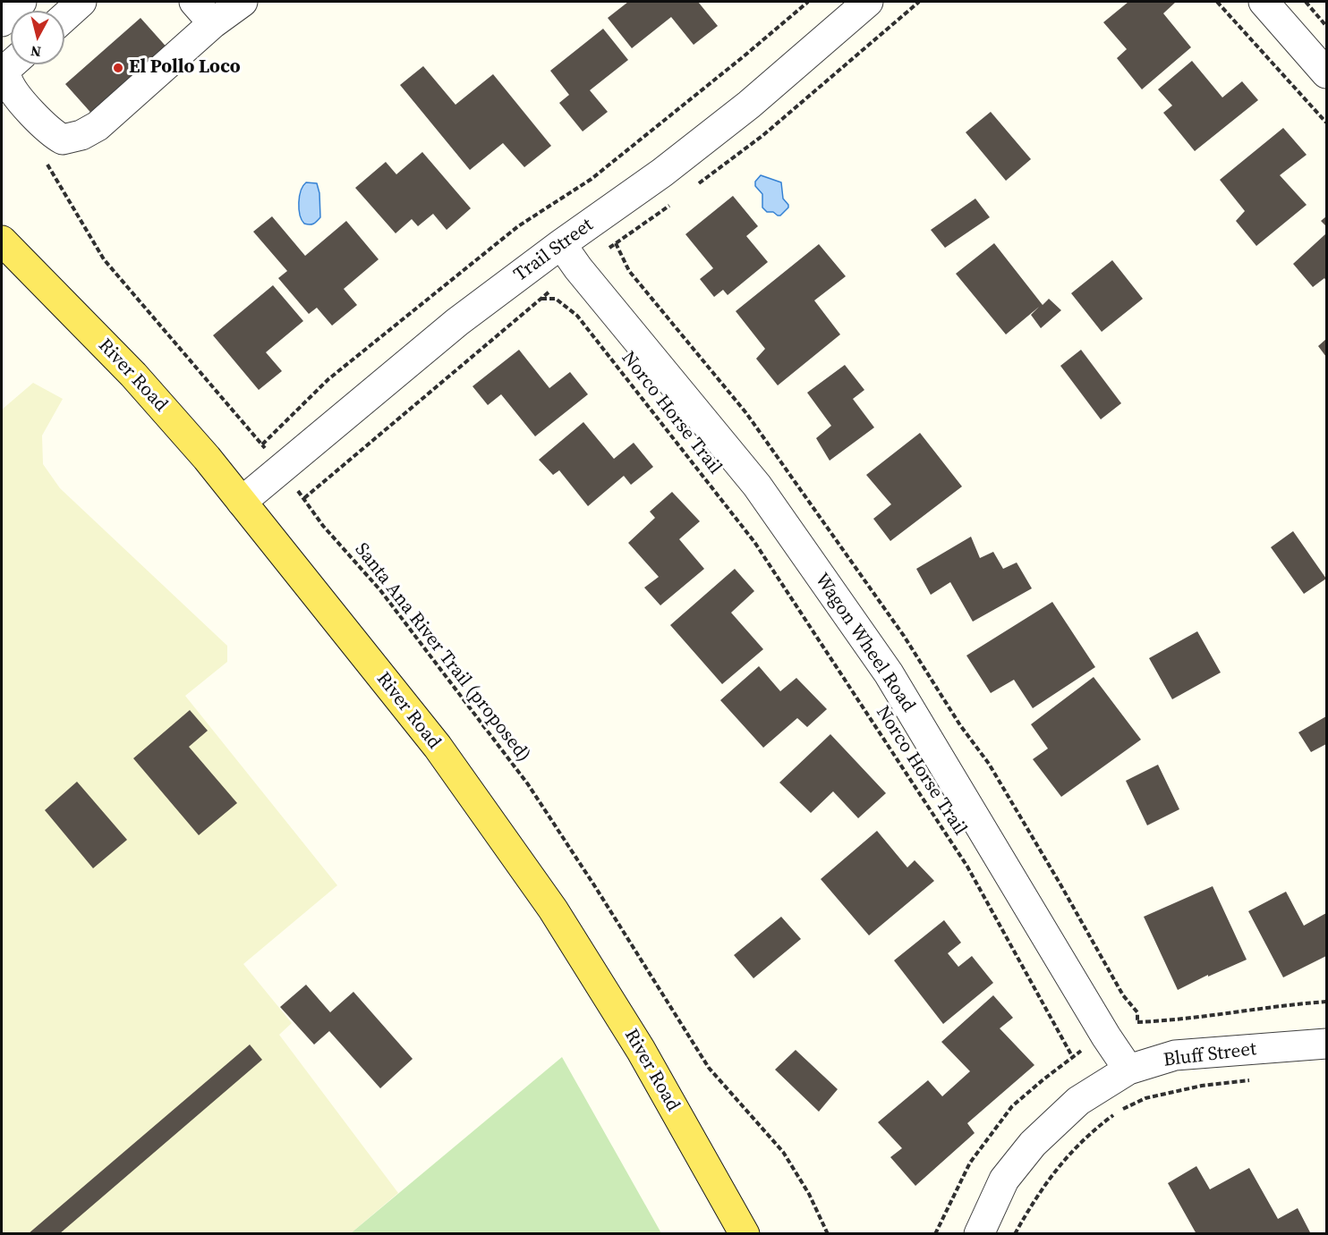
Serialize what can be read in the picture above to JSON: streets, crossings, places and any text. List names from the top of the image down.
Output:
{
  "streets": {
    "main road": ["River Road"],
    "street": ["Trail Street", "Wagon Wheel Road", "Bluff Street"],
    "path": ["Norco Horse Trail", "Santa Ana River Trail (proposed)"]
  },
  "crossings": [
    ["Trail Street", "River Road"],
    ["Trail Street", "Wagon Wheel Road"],
    ["Trail Street", "Santa Ana River Trail (proposed)"],
    ["Wagon Wheel Road", "Bluff Street"]
  ],
  "places": ["El Pollo Loco"],
  "north": "bottom"
}
